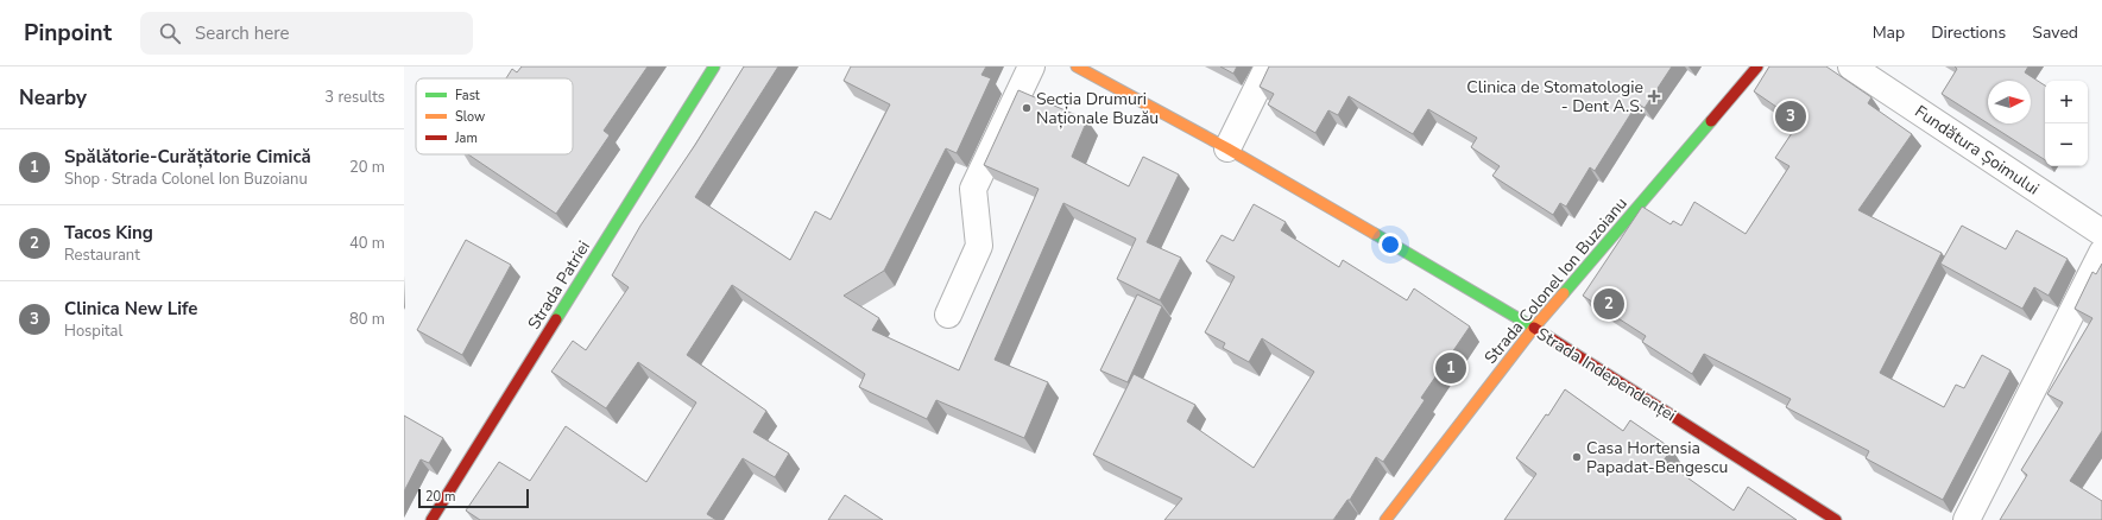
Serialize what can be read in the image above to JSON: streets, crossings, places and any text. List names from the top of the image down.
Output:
{
  "streets": {
    "street": [
      "Fundătura Șoimului",
      "Strada Colonel Ion Buzoianu",
      "Strada Patriei",
      "Strada Independenței"
    ]
  },
  "crossings": [
    ["Strada Colonel Ion Buzoianu", "Strada Independenței"]
  ],
  "places": {
    "health": ["Clinica de Stomatologie - Dent A.S."],
    "other": ["Secția Drumuri Naționale Buzău", "Casa Hortensia Papadat-Bengescu"]
  },
  "legend": ["Fast", "Slow", "Jam"],
  "scale_bar": "20 m",
  "north": "right",
  "page": {
    "header": "Pinpoint",
    "search": "Search here",
    "nav": ["Map", "Directions", "Saved"],
    "heading": ["Nearby", "3 results"],
    "map_buttons": ["+", "−"],
    "pins": ["3", "2", "1"],
    "list": [
      {
        "mark": "1",
        "name": "Spălătorie-Curățătorie Cimică",
        "note": "Shop · Strada Colonel Ion Buzoianu",
        "value": "20 m"
      },
      {
        "mark": "2",
        "name": "Tacos King",
        "note": "Restaurant",
        "value": "40 m"
      },
      {
        "mark": "3",
        "name": "Clinica New Life",
        "note": "Hospital",
        "value": "80 m"
      }
    ],
    "scale": "20 m"
  }
}
